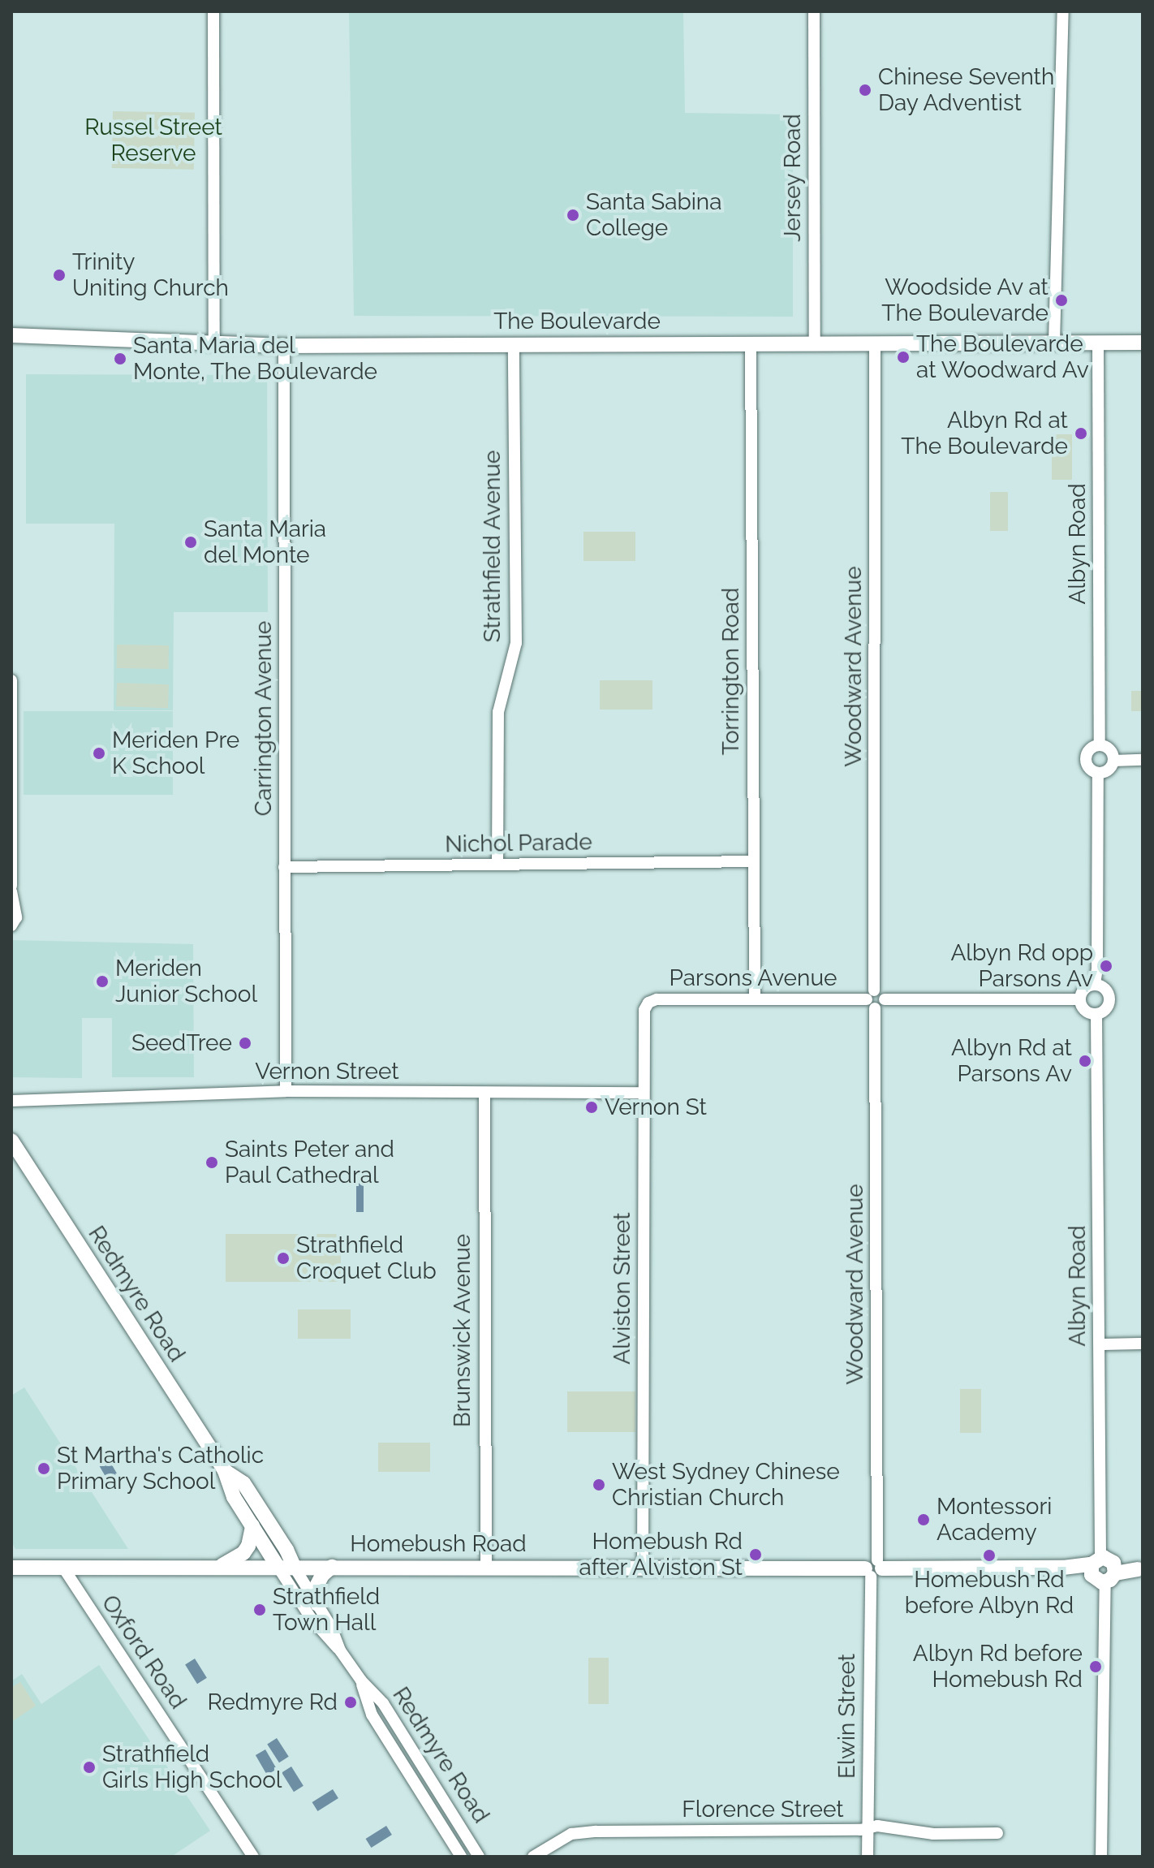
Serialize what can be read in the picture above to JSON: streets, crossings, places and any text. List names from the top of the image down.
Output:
{
  "streets": {
    "main road": ["The Boulevarde", "Redmyre Road", "Homebush Road"],
    "street": [
      "Jersey Road",
      "Albyn Road",
      "Strathfield Avenue",
      "Woodward Avenue",
      "Torrington Road",
      "Carrington Avenue",
      "Nichol Parade",
      "Parsons Avenue",
      "Vernon Street",
      "Alviston Street",
      "Brunswick Avenue",
      "Oxford Road",
      "Elwin Street",
      "Florence Street"
    ]
  },
  "crossings": [
    ["Jersey Road", "The Boulevarde"],
    ["The Boulevarde", "Albyn Road"],
    ["The Boulevarde", "Strathfield Avenue"],
    ["The Boulevarde", "Woodward Avenue"],
    ["The Boulevarde", "Torrington Road"],
    ["The Boulevarde", "Carrington Avenue"],
    ["Albyn Road", "Homebush Road"],
    ["Strathfield Avenue", "Nichol Parade"],
    ["Woodward Avenue", "Parsons Avenue"],
    ["Woodward Avenue", "Homebush Road"],
    ["Woodward Avenue", "Elwin Street"],
    ["Torrington Road", "Nichol Parade"],
    ["Torrington Road", "Parsons Avenue"],
    ["Carrington Avenue", "Nichol Parade"],
    ["Carrington Avenue", "Vernon Street"],
    ["Parsons Avenue", "Alviston Street"],
    ["Vernon Street", "Alviston Street"],
    ["Vernon Street", "Brunswick Avenue"],
    ["Alviston Street", "Homebush Road"],
    ["Redmyre Road", "Homebush Road"],
    ["Brunswick Avenue", "Homebush Road"],
    ["Homebush Road", "Oxford Road"],
    ["Homebush Road", "Elwin Street"],
    ["Elwin Street", "Florence Street"]
  ],
  "parks": ["Russel Street Reserve"],
  "places": [
    "Chinese Seventh Day Adventist",
    "Santa Sabina College",
    "Trinity Uniting Church",
    "Woodside Av at The Boulevarde",
    "The Boulevarde at Woodward Av",
    "Santa Maria del Monte, The Boulevarde",
    "Albyn Rd at The Boulevarde",
    "Santa Maria del Monte",
    "Meriden Pre K School",
    "Albyn Rd opp Parsons Av",
    "Meriden Junior School",
    "SeedTree",
    "Albyn Rd at Parsons Av",
    "Vernon St",
    "Saints Peter and Paul Cathedral",
    "Strathfield Croquet Club",
    "St Martha's Catholic Primary School",
    "West Sydney Chinese Christian Church",
    "Montessori Academy",
    "Homebush Rd after Alviston St",
    "Homebush Rd before Albyn Rd",
    "Strathfield Town Hall",
    "Albyn Rd before Homebush Rd",
    "Redmyre Rd",
    "Strathfield Girls High School"
  ]
}
